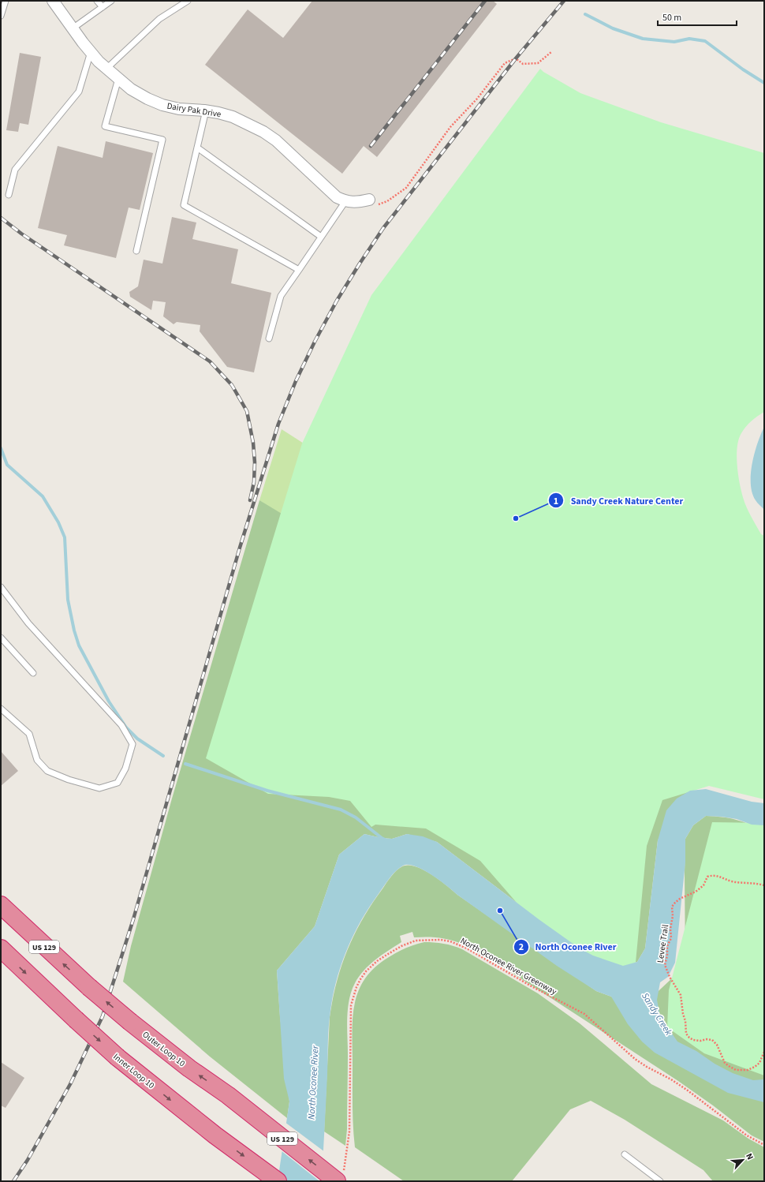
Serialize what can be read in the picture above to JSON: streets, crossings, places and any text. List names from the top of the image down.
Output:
{
  "streets": {
    "highway": ["US 129", "Outer Loop 10", "Inner Loop 10"],
    "street": ["Dairy Pak Drive"],
    "path": ["Levee Trail", "North Oconee River Greenway"]
  },
  "crossings": [
    ["North Oconee River Greenway", "Outer Loop 10"]
  ],
  "one_way": ["Outer Loop 10", "Inner Loop 10"],
  "water": ["Sandy Creek", "North Oconee River"],
  "places": ["Sandy Creek Nature Center", "North Oconee River"],
  "scale_bar": "50 m",
  "north": "top right"
}
